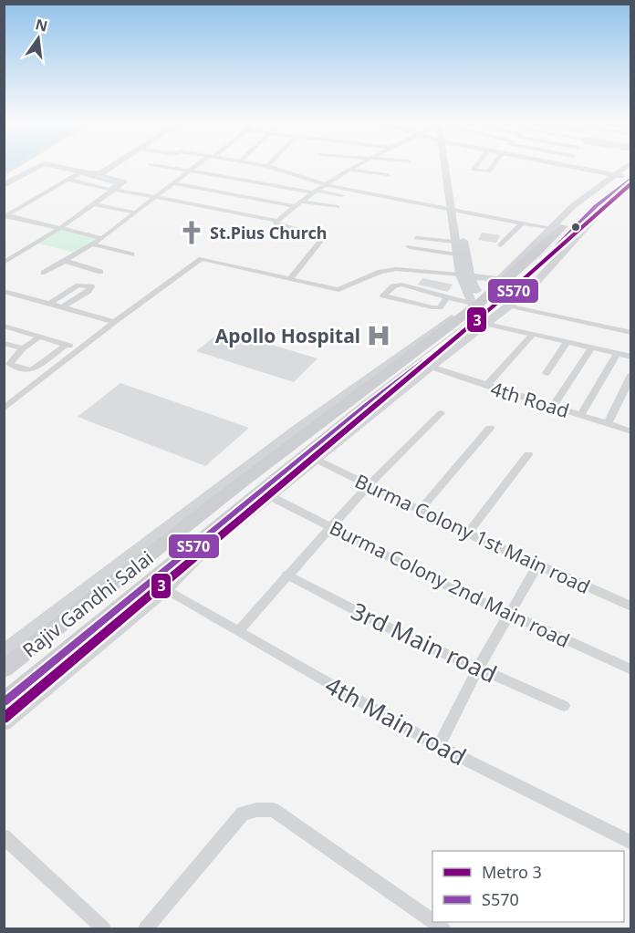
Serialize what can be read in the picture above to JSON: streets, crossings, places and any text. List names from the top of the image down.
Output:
{
  "streets": {
    "main road": ["Rajiv Gandhi Salai"],
    "street": [
      "4th Road",
      "Burma Colony 1st Main road",
      "Burma Colony 2nd Main road",
      "3rd Main road",
      "4th Main road"
    ]
  },
  "crossings": [
    ["4th Road", "Rajiv Gandhi Salai"]
  ],
  "places": {
    "church": ["St.Pius Church"],
    "hospital": ["Apollo Hospital"]
  },
  "lines": ["transit line S570", "metro line 3"],
  "legend": ["Metro 3", "S570"],
  "north": "top"
}
